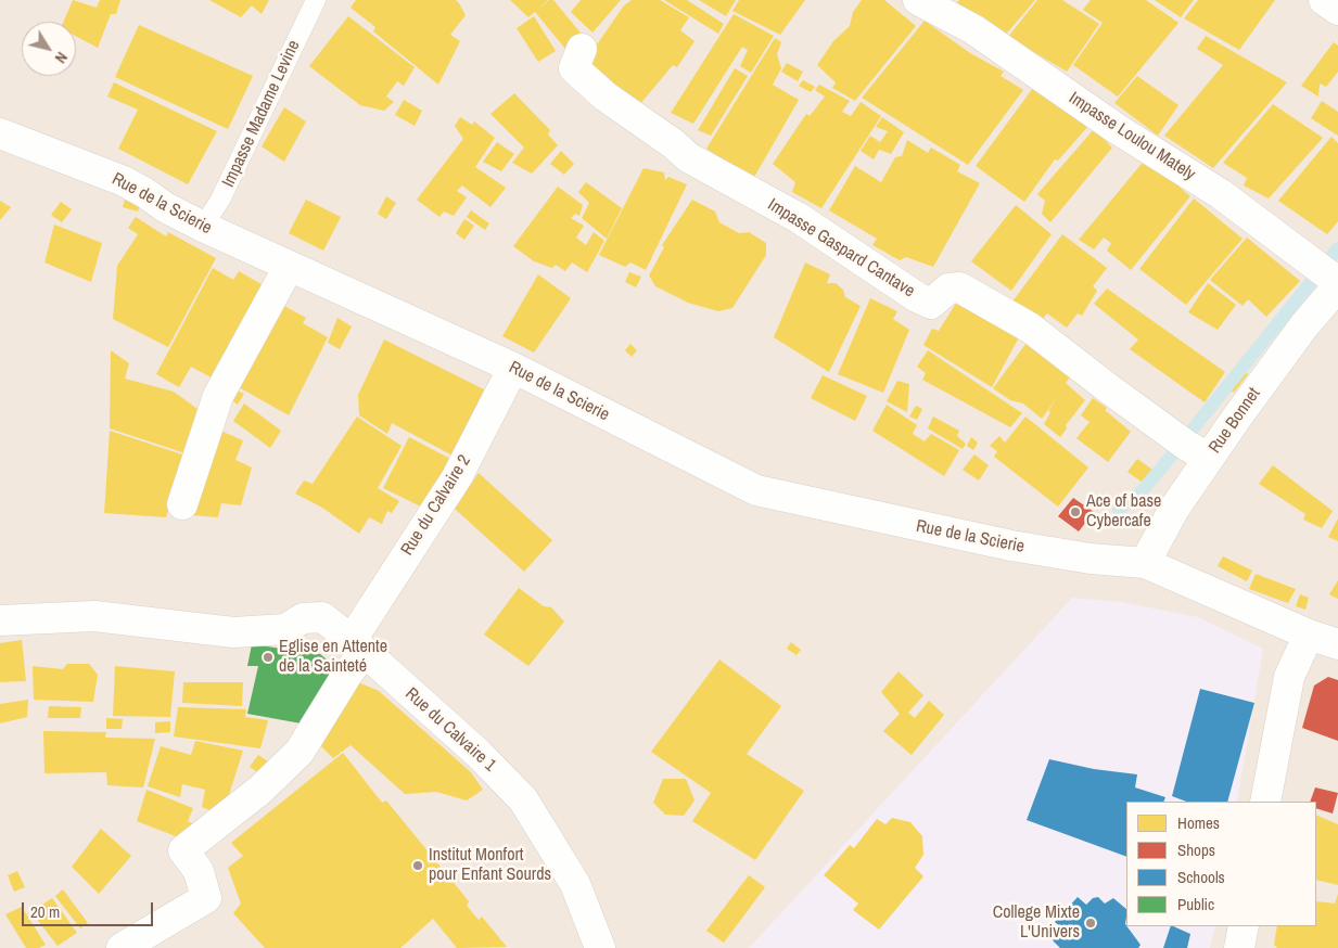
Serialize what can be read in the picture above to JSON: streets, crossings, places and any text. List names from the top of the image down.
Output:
{
  "streets": {
    "street": [
      "Impasse Loulou Mately",
      "Rue de la Scierie",
      "Impasse Gaspard Cantave",
      "Rue Bonnet",
      "Rue du Calvaire 2",
      "Rue du Calvaire 1"
    ],
    "lane": ["Impasse Madame Levine"]
  },
  "crossings": [
    ["Impasse Madame Levine", "Rue de la Scierie"],
    ["Impasse Loulou Mately", "Rue Bonnet"],
    ["Rue de la Scierie", "Rue Bonnet"],
    ["Rue de la Scierie", "Rue du Calvaire 2"],
    ["Impasse Gaspard Cantave", "Rue Bonnet"],
    ["Rue du Calvaire 2", "Rue du Calvaire 1"]
  ],
  "places": [
    "Ace of base Cybercafe",
    "Eglise en Attente de la Sainteté",
    "Institut Monfort pour Enfant Sourds",
    "College Mixte L'Univers"
  ],
  "legend": [
    "Homes",
    "Shops",
    "Schools",
    "Public"
  ],
  "scale_bar": "20 m",
  "north": "bottom right"
}
